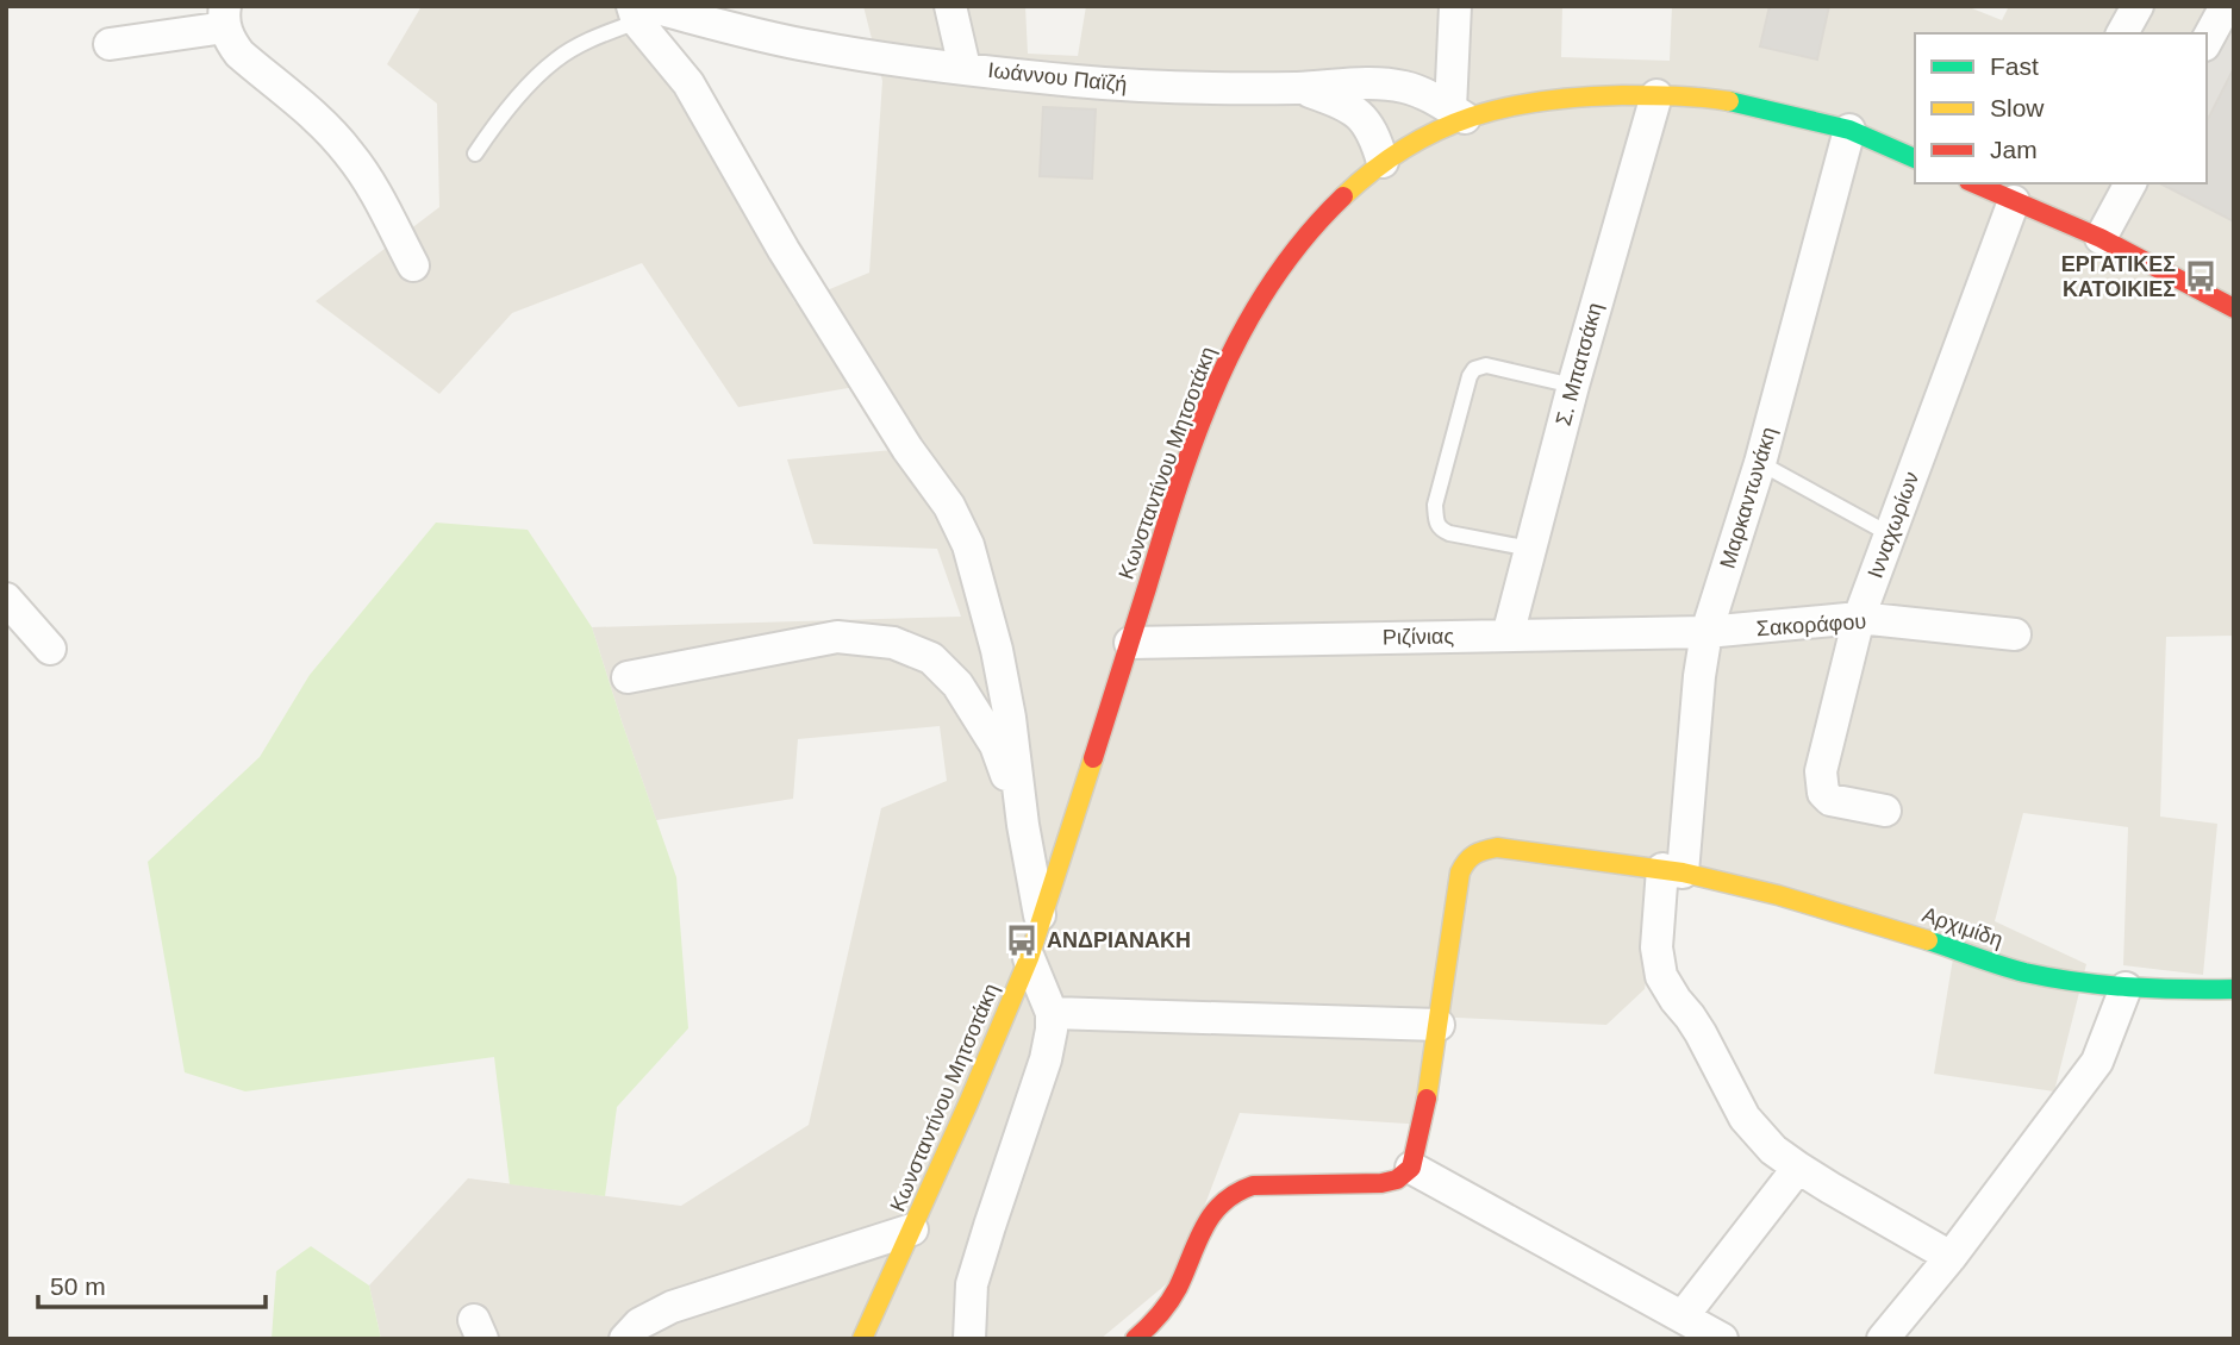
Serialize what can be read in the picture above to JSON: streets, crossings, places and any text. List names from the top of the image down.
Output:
{
  "streets": {
    "main road": ["Κωνσταντίνου Μητσοτάκη", "Αρχιμίδη"],
    "street": [
      "Ιωάννου Παϊζή",
      "Σ. Μπατσάκη",
      "Μαρκαντωνάκη",
      "Ινναχωρίων",
      "Σακοράφου",
      "Ριζίνιας"
    ]
  },
  "crossings": [
    ["Ιωάννου Παϊζή", "Κωνσταντίνου Μητσοτάκη"],
    ["Σ. Μπατσάκη", "Κωνσταντίνου Μητσοτάκη"],
    ["Σ. Μπατσάκη", "Ριζίνιας"],
    ["Κωνσταντίνου Μητσοτάκη", "Μαρκαντωνάκη"],
    ["Κωνσταντίνου Μητσοτάκη", "Ριζίνιας"],
    ["Μαρκαντωνάκη", "Σακοράφου"],
    ["Μαρκαντωνάκη", "Ριζίνιας"],
    ["Μαρκαντωνάκη", "Αρχιμίδη"],
    ["Ινναχωρίων", "Σακοράφου"],
    ["Σακοράφου", "Ριζίνιας"]
  ],
  "places": {
    "bus stop": ["ΕΡΓΑΤΙΚΕΣ ΚΑΤΟΙΚΙΕΣ", "ΑΝΔΡΙΑΝΑΚΗ"]
  },
  "legend": ["Fast", "Slow", "Jam"],
  "scale_bar": "50 m"
}
